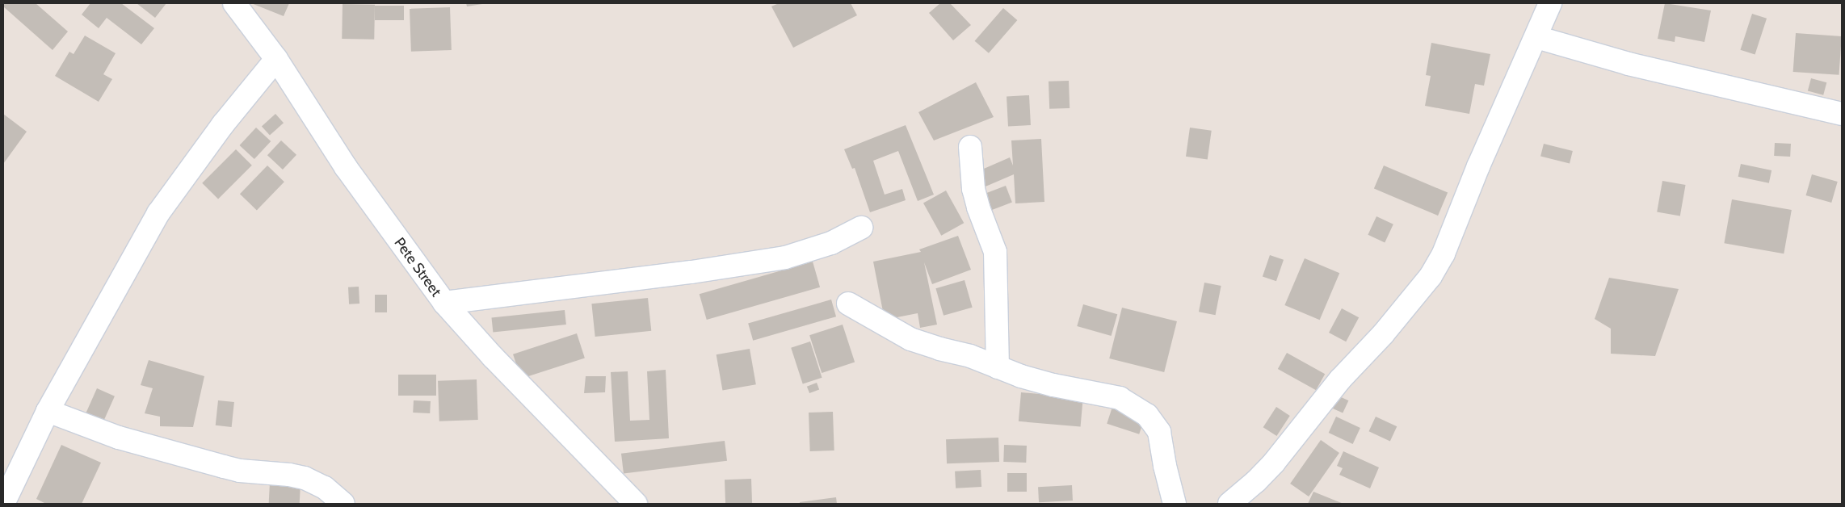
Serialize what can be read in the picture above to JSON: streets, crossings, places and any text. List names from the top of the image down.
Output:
{
  "streets": {
    "street": ["Pete Street"]
  }
}
